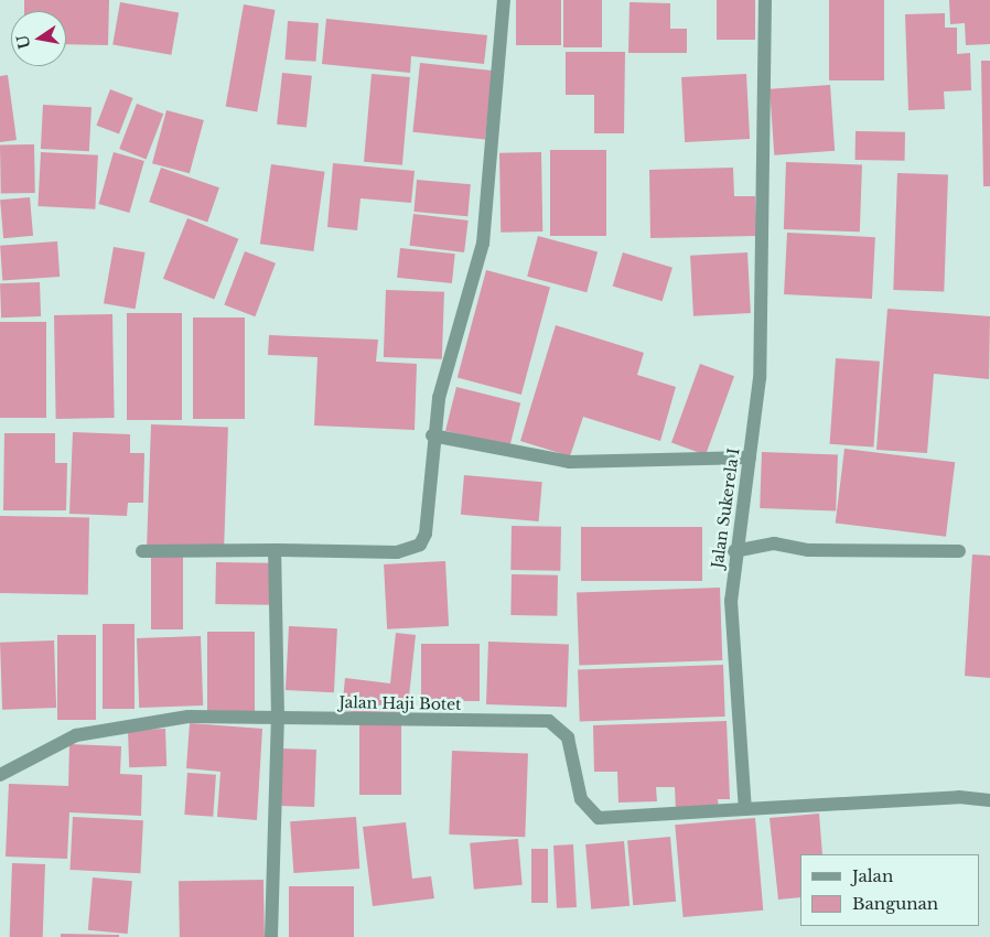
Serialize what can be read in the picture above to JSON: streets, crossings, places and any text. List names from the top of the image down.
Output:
{
  "streets": {
    "street": ["Jalan Sukerela I", "Jalan Haji Botet"]
  },
  "crossings": [
    ["Jalan Sukerela I", "Jalan Haji Botet"]
  ],
  "legend": ["Jalan", "Bangunan"],
  "north": "left"
}
